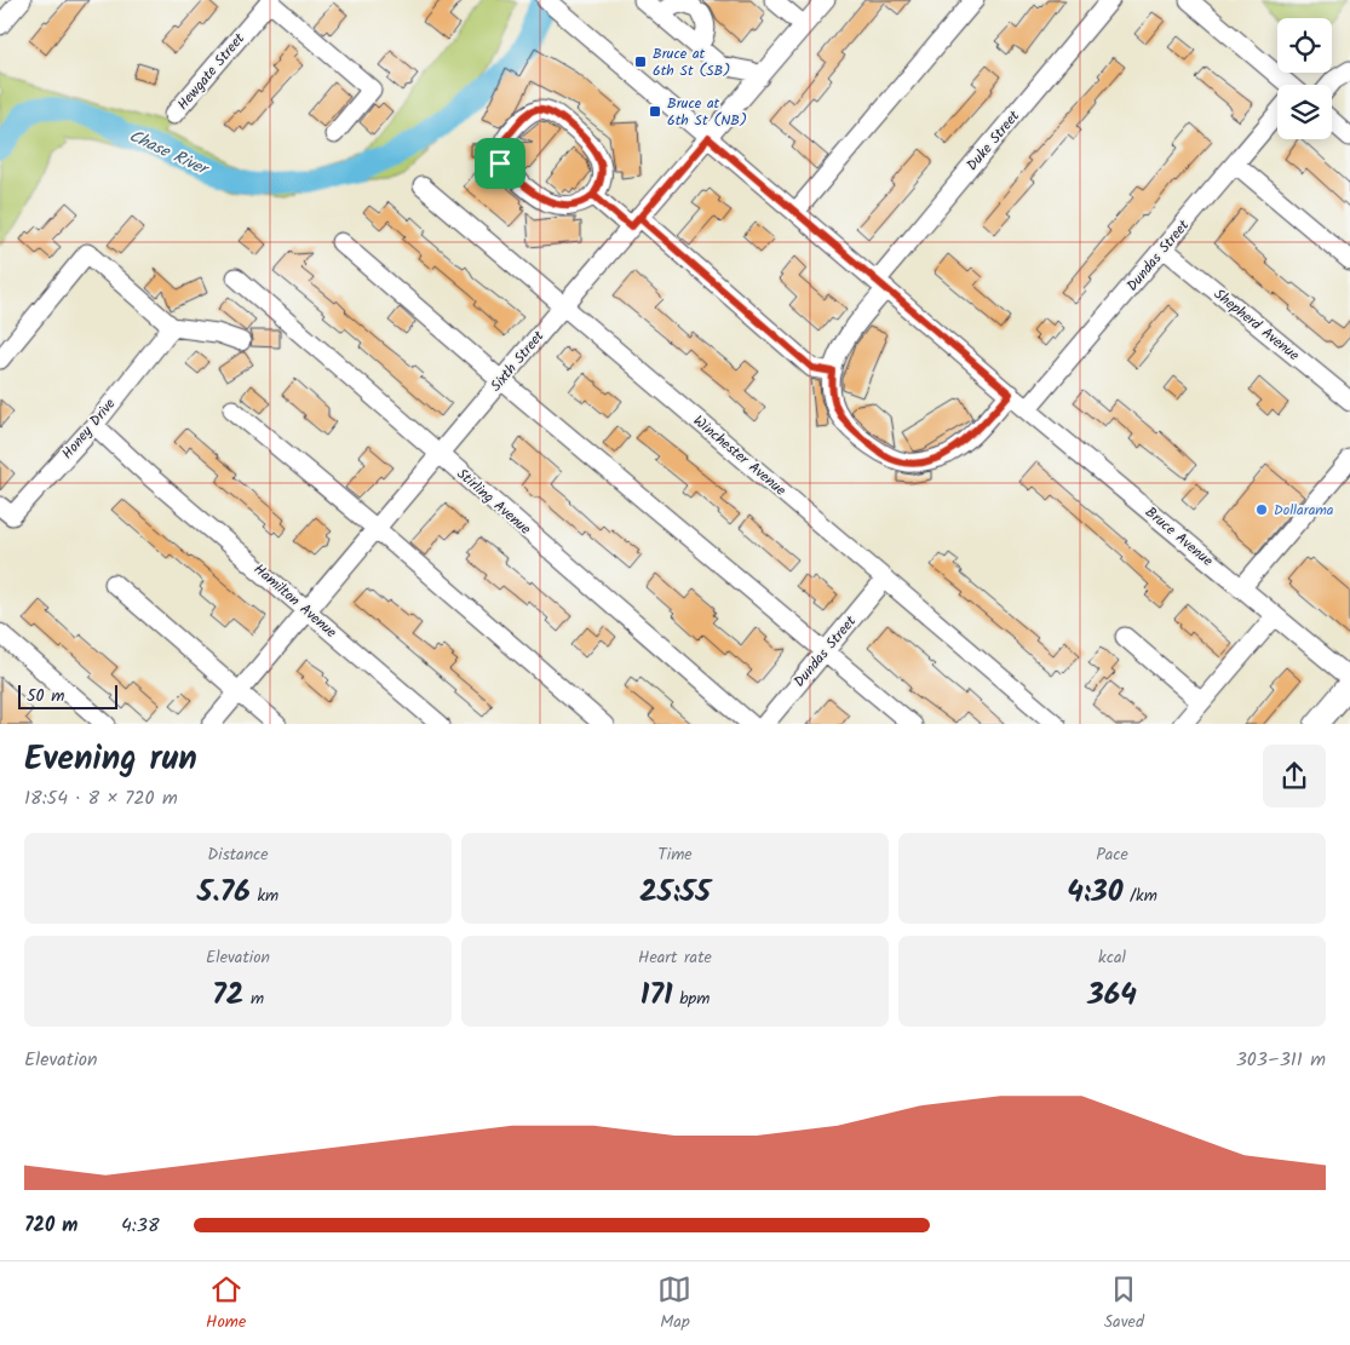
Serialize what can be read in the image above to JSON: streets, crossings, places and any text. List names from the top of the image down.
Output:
{
  "streets": {
    "street": [
      "Hewgate Street",
      "Duke Street",
      "Dundas Street",
      "Shepherd Avenue",
      "Sixth Street",
      "Honey Drive",
      "Winchester Avenue",
      "Stirling Avenue",
      "Bruce Avenue",
      "Hamilton Avenue"
    ]
  },
  "crossings": [
    ["Duke Street", "Bruce Avenue"],
    ["Dundas Street", "Shepherd Avenue"],
    ["Dundas Street", "Winchester Avenue"],
    ["Dundas Street", "Bruce Avenue"],
    ["Sixth Street", "Winchester Avenue"],
    ["Sixth Street", "Stirling Avenue"],
    ["Sixth Street", "Bruce Avenue"],
    ["Sixth Street", "Hamilton Avenue"],
    ["Honey Drive", "Hamilton Avenue"]
  ],
  "water": ["Chase River"],
  "places": {
    "transit": ["Bruce at 6th St (SB)", "Bruce at 6th St (NB)"],
    "other": ["Dollarama"]
  },
  "scale_bar": "50 m",
  "page": {
    "scale": "50 m",
    "heading": ["Evening run", "18:54 · 8 × 720 m"],
    "stats": [
      ["Distance", "5.76 km"],
      ["Time", "25:55"],
      ["Pace", "4:30 /km"],
      ["Elevation", "72 m"],
      ["Heart rate", "171 bpm"],
      ["kcal", "364"]
    ],
    "chart": ["Elevation", "303–311 m"],
    "list": [
      {
        "name": "720 m",
        "note": "4:38"
      }
    ],
    "tabs": ["Home", "Map", "Saved"]
  }
}
